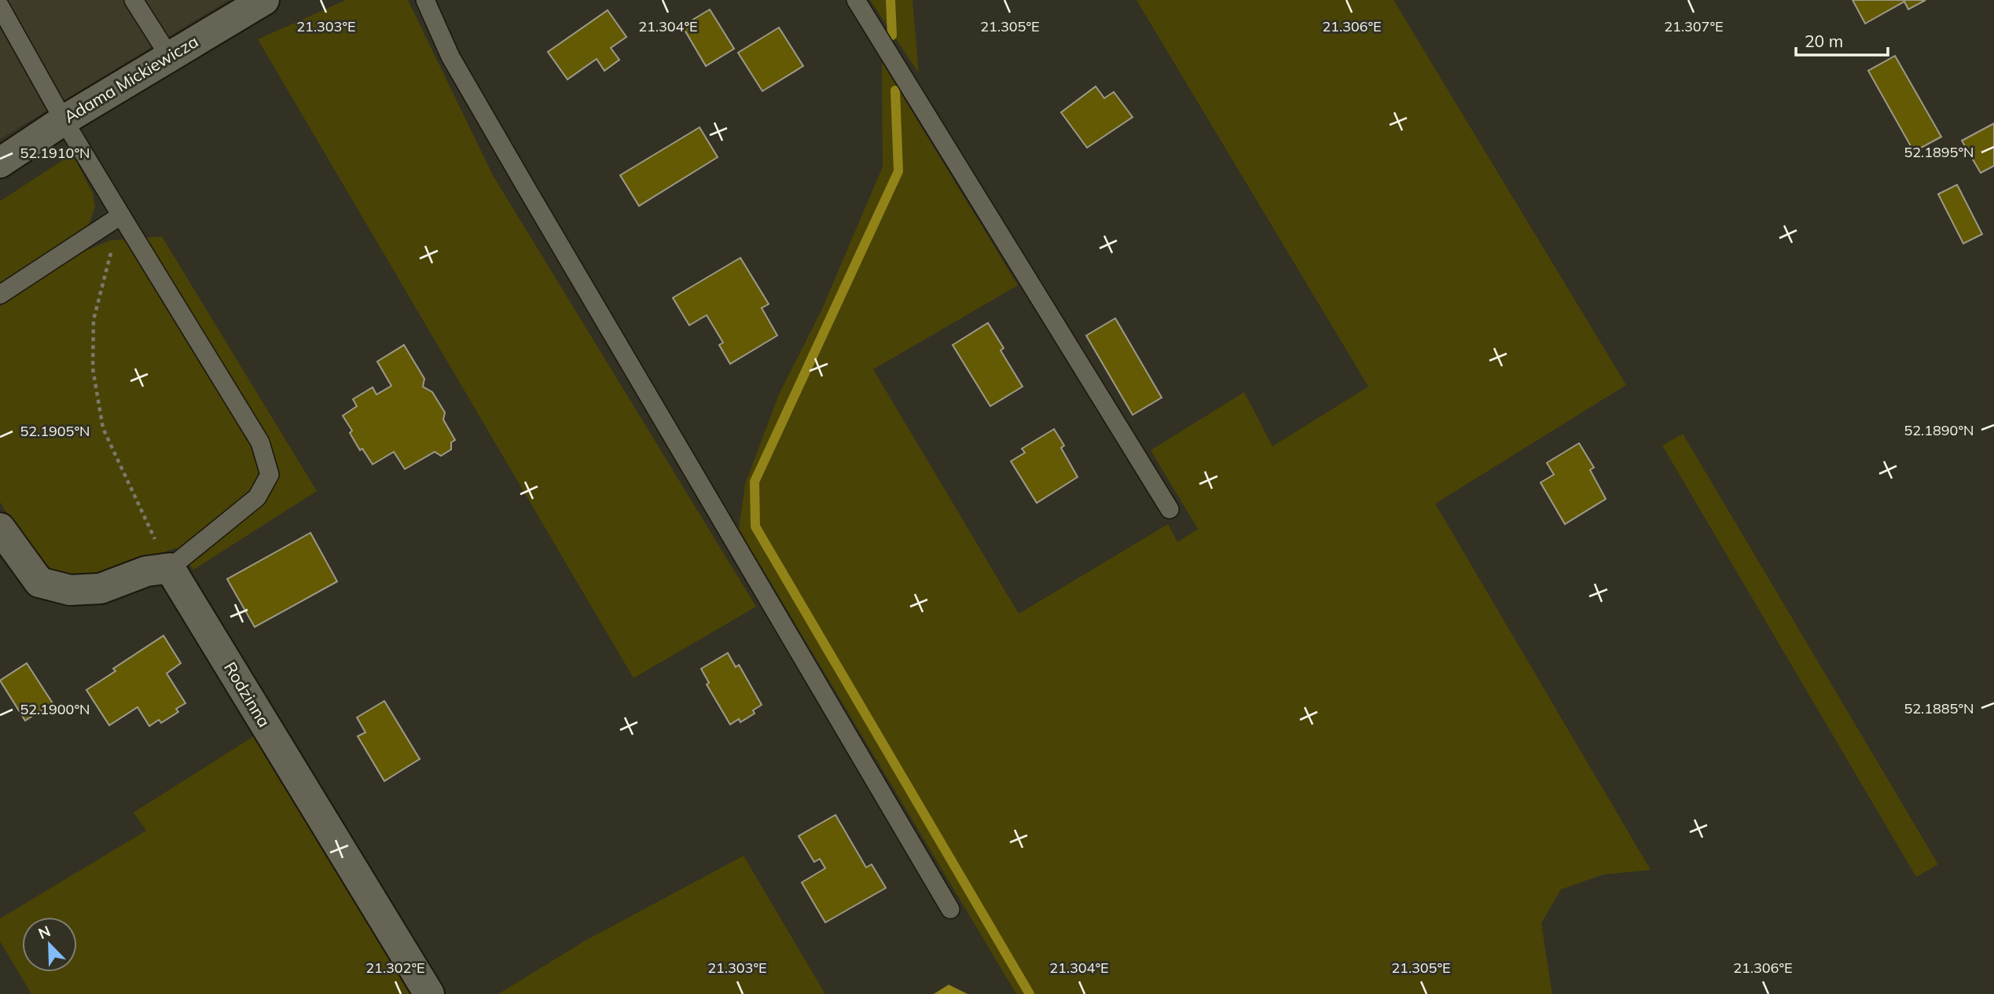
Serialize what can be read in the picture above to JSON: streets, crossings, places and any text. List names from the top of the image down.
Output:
{
  "streets": {
    "street": ["Adama Mickiewicza", "Rodzinna"]
  },
  "scale_bar": "20 m",
  "north": "top left",
  "coordinates": [
    "21.303°E",
    "21.304°E",
    "21.305°E",
    "21.306°E",
    "21.307°E",
    "52.1895°N",
    "52.1910°N",
    "52.1890°N",
    "52.1905°N",
    "52.1885°N",
    "52.1900°N",
    "21.302°E"
  ]
}
